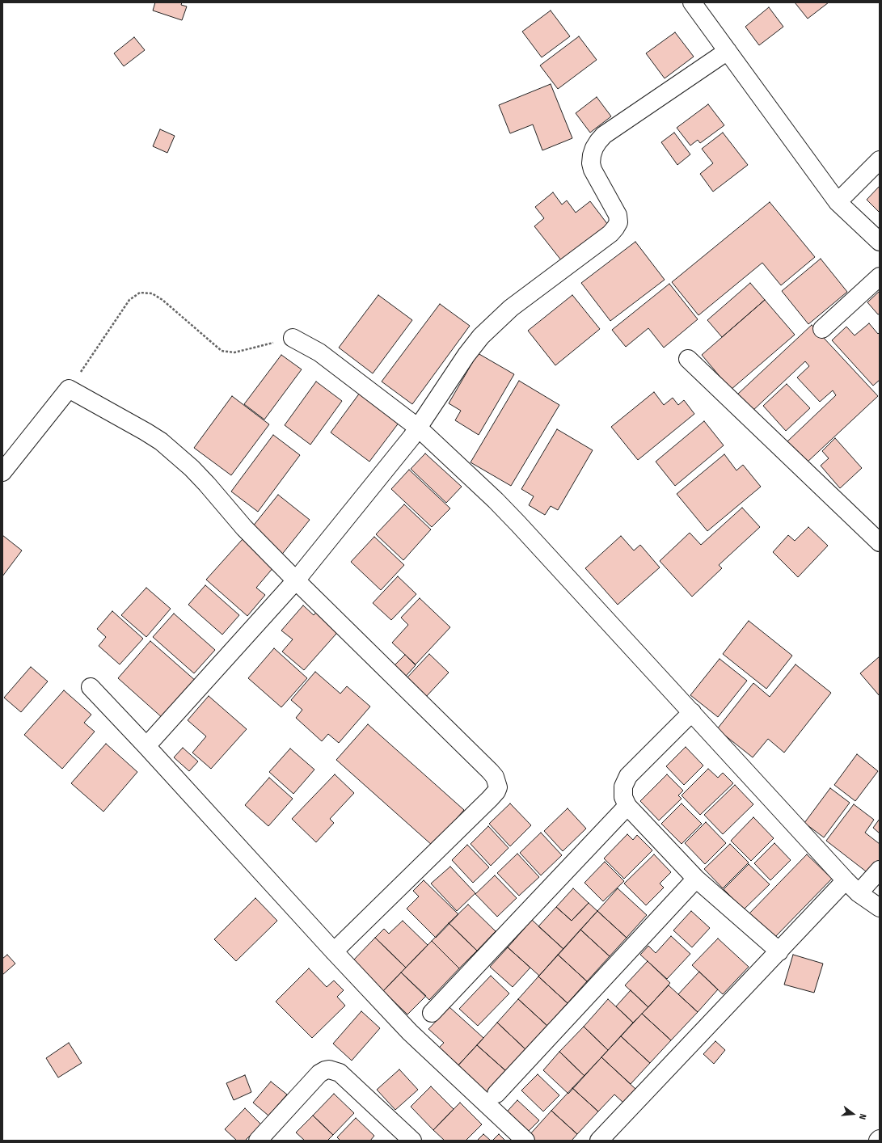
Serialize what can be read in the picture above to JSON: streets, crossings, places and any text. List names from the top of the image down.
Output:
{
  "north": "right"
}
